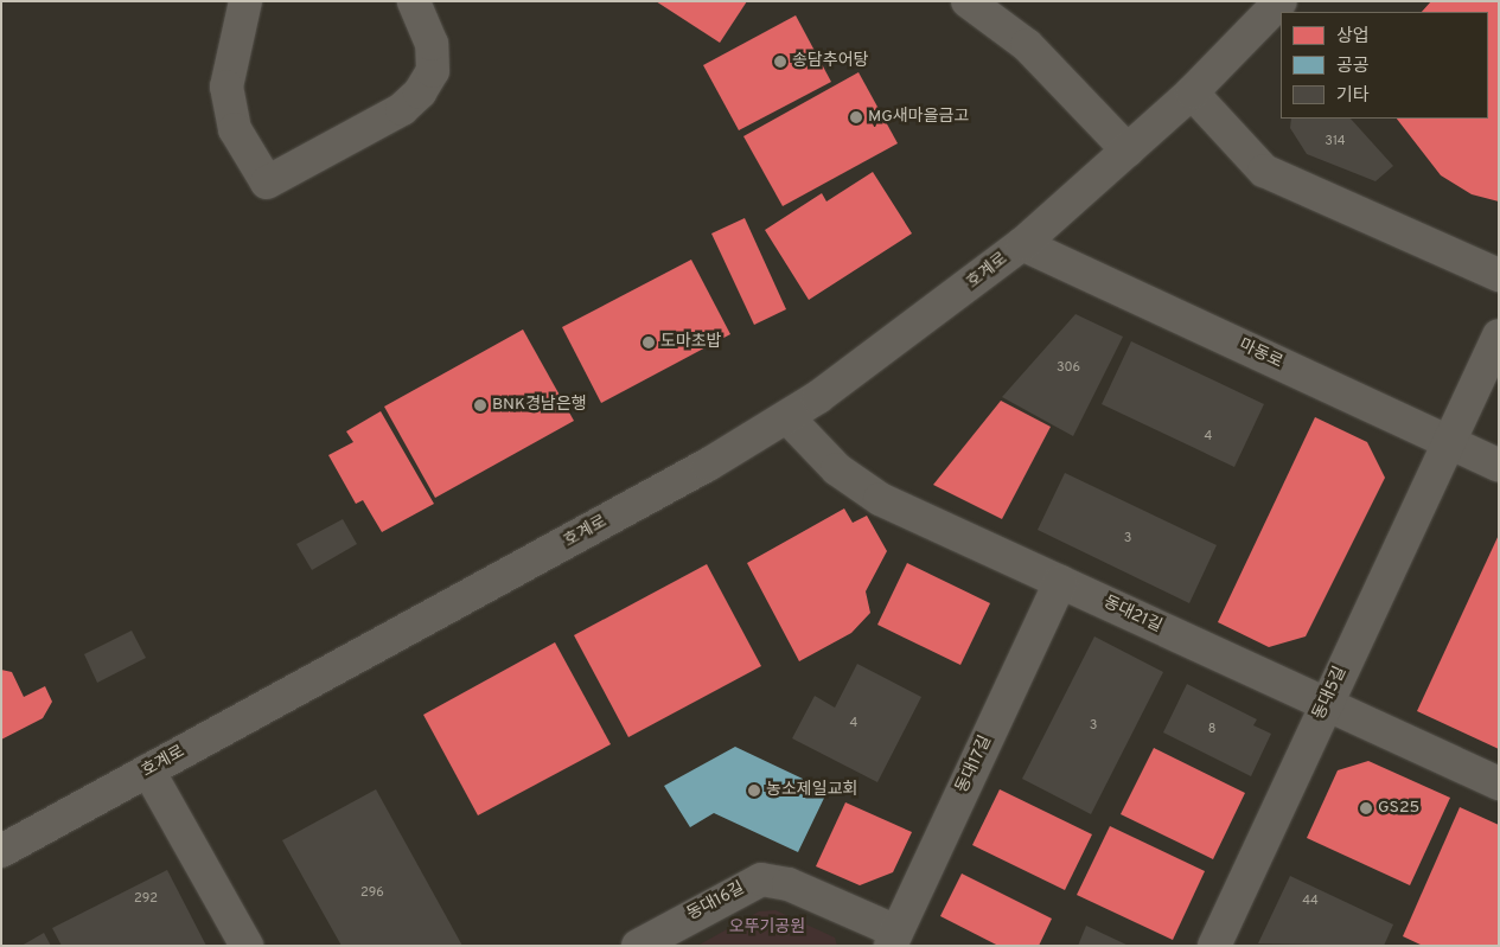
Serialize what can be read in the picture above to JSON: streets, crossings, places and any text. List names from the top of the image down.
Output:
{
  "streets": {
    "street": [
      "호계로",
      "마동로",
      "동대21길",
      "동대5길",
      "동대17길",
      "동대16길"
    ]
  },
  "crossings": [
    ["호계로", "마동로"],
    ["호계로", "동대21길"],
    ["마동로", "동대5길"],
    ["동대21길", "동대5길"],
    ["동대21길", "동대17길"],
    ["동대17길", "동대16길"]
  ],
  "parks": ["오뚜기공원"],
  "places": [
    "송담추어탕",
    "MG새마을금고",
    "도마초밥",
    "BNK경남은행",
    "농소제일교회",
    "GS25"
  ],
  "house_numbers": [
    "314",
    "306",
    "4",
    "3",
    "4",
    "3",
    "8",
    "296",
    "292",
    "44"
  ],
  "legend": ["상업", "공공", "기타"]
}
